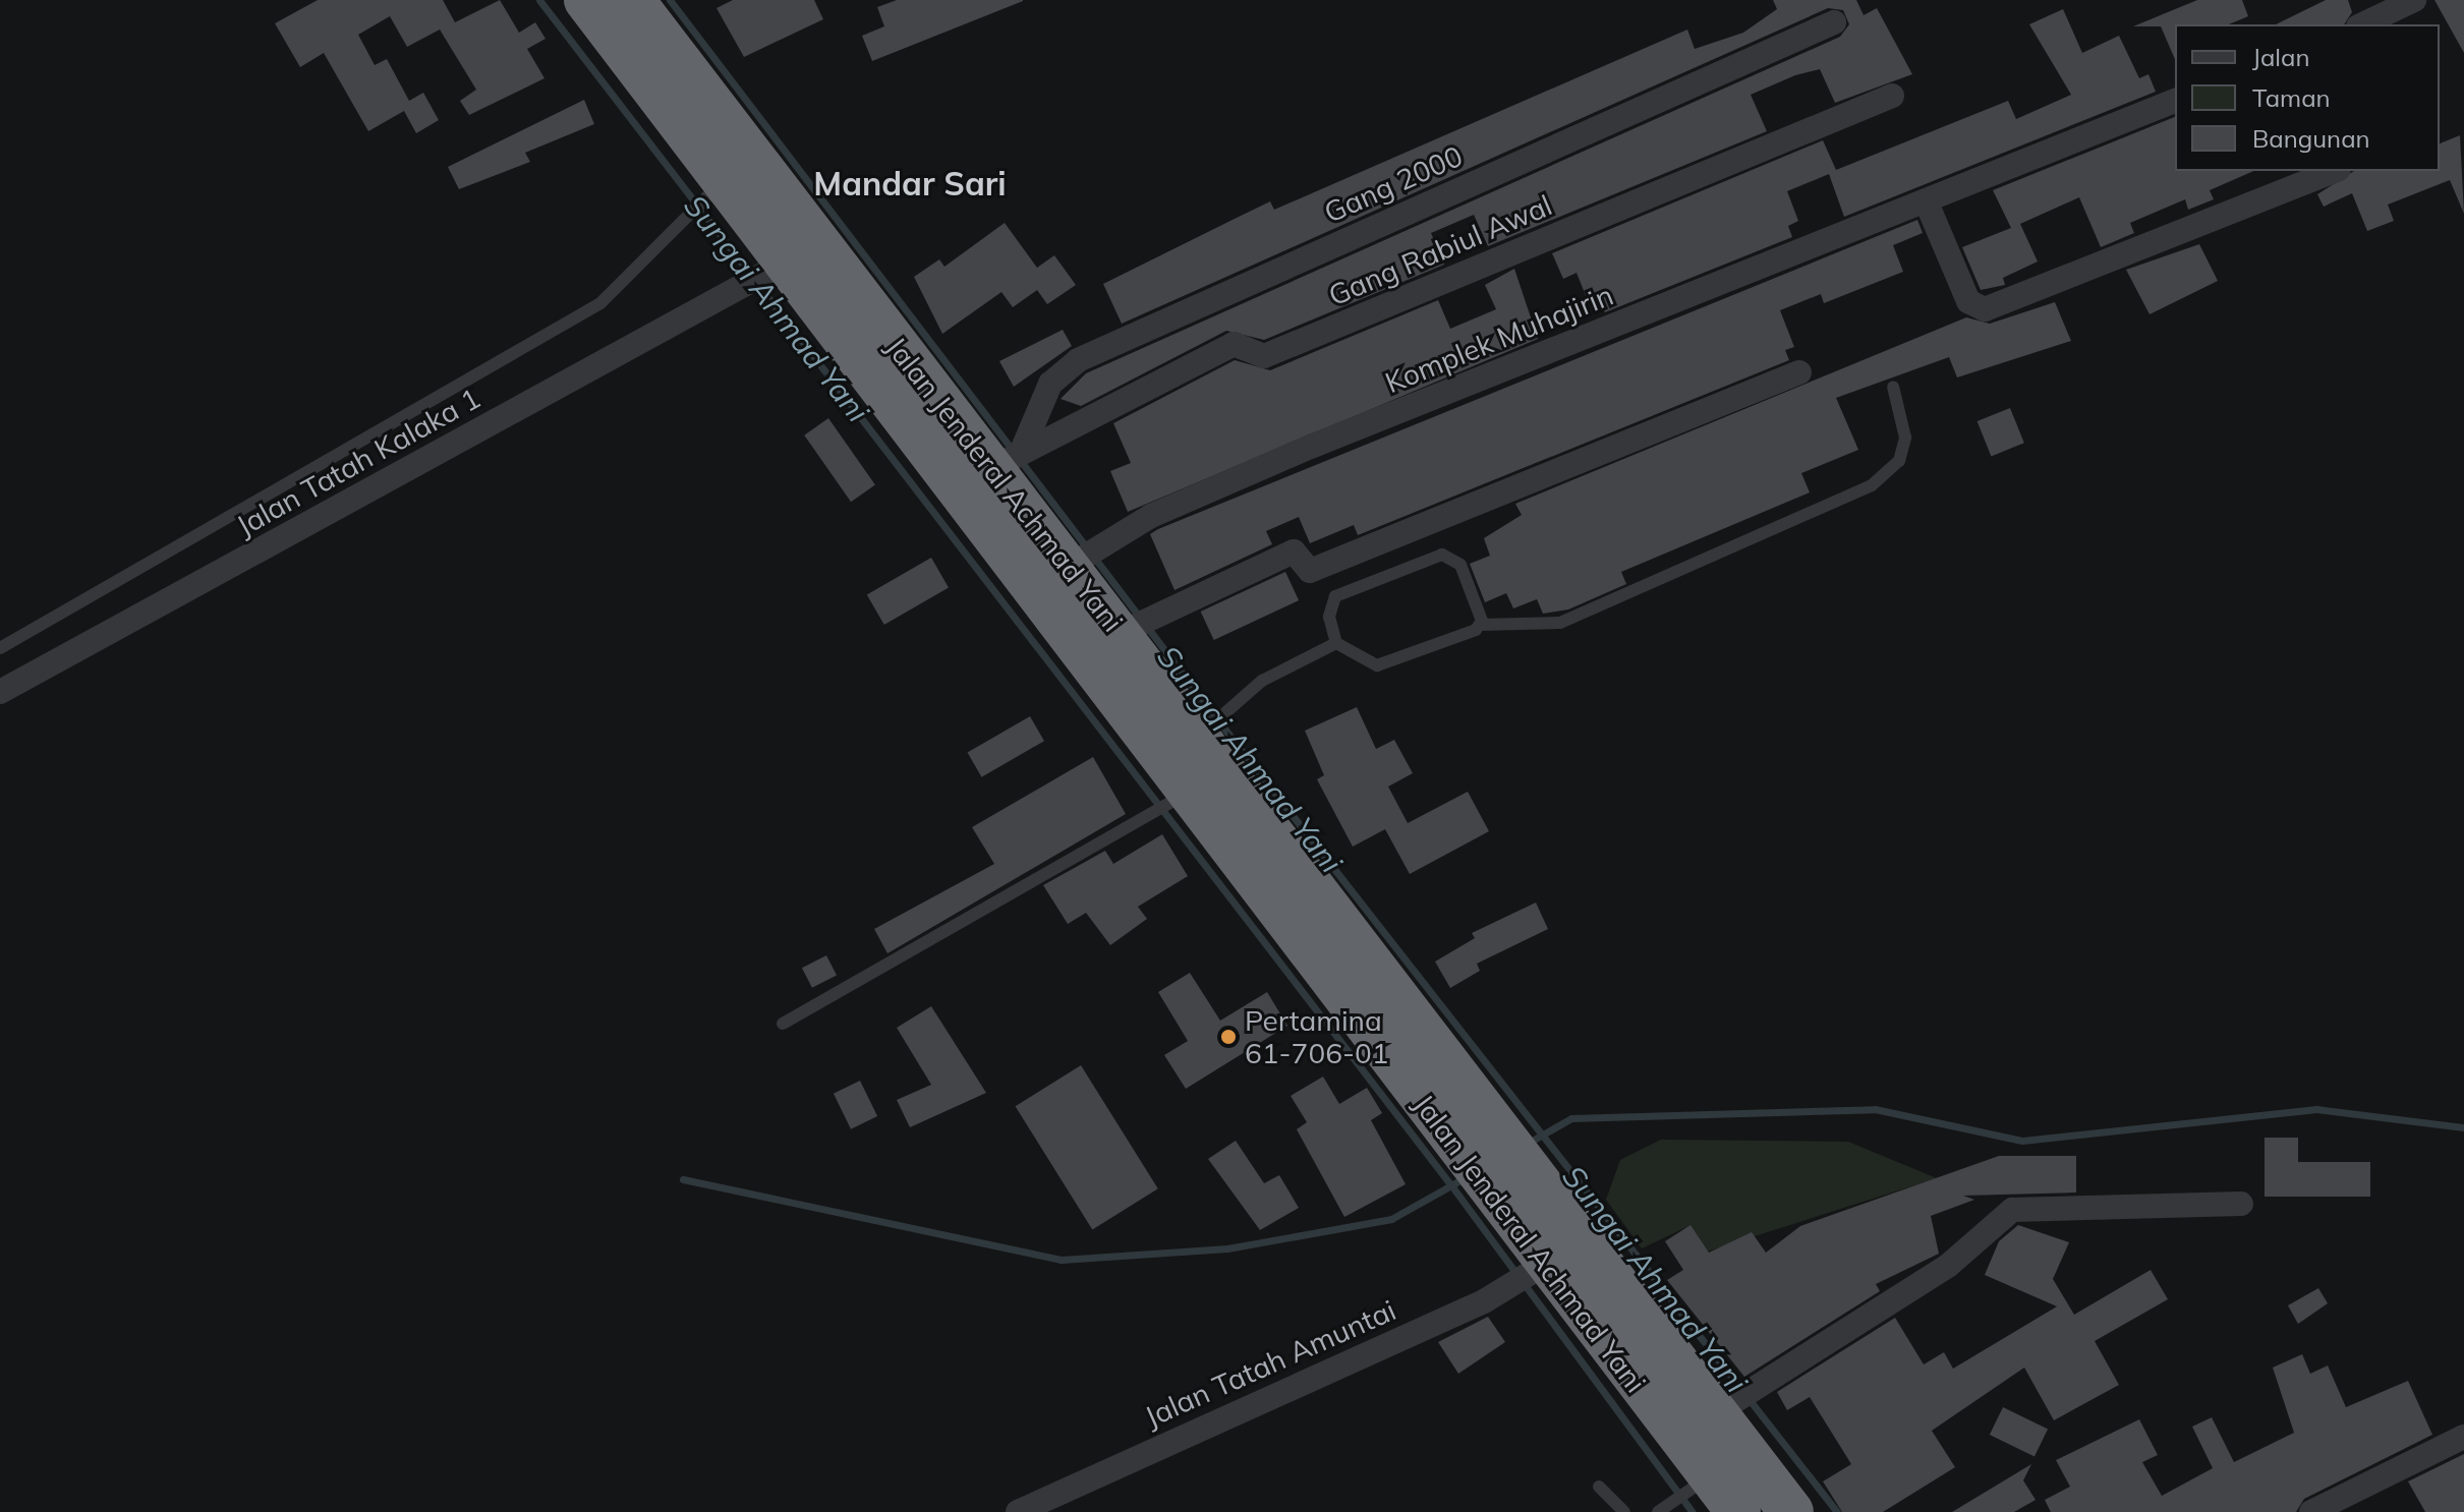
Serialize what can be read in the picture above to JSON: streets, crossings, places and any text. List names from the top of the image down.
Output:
{
  "streets": {
    "highway": ["Jalan Jenderal Achmad Yani"],
    "street": [
      "Gang 2000",
      "Gang Rabiul Awal",
      "Komplek Muhajirin",
      "Jalan Tatah Kalaka 1",
      "Jalan Tatah Amuntai"
    ]
  },
  "crossings": [
    ["Gang 2000", "Gang Rabiul Awal"],
    ["Gang 2000", "Jalan Jenderal Achmad Yani"],
    ["Gang Rabiul Awal", "Jalan Jenderal Achmad Yani"],
    ["Komplek Muhajirin", "Jalan Jenderal Achmad Yani"],
    ["Jalan Tatah Kalaka 1", "Jalan Jenderal Achmad Yani"],
    ["Jalan Jenderal Achmad Yani", "Jalan Tatah Amuntai"]
  ],
  "districts": ["Mandar Sari"],
  "water": ["Sungai Ahmad Yani"],
  "places": ["Pertamina 61-706-01"],
  "legend": ["Jalan", "Taman", "Bangunan"]
}
